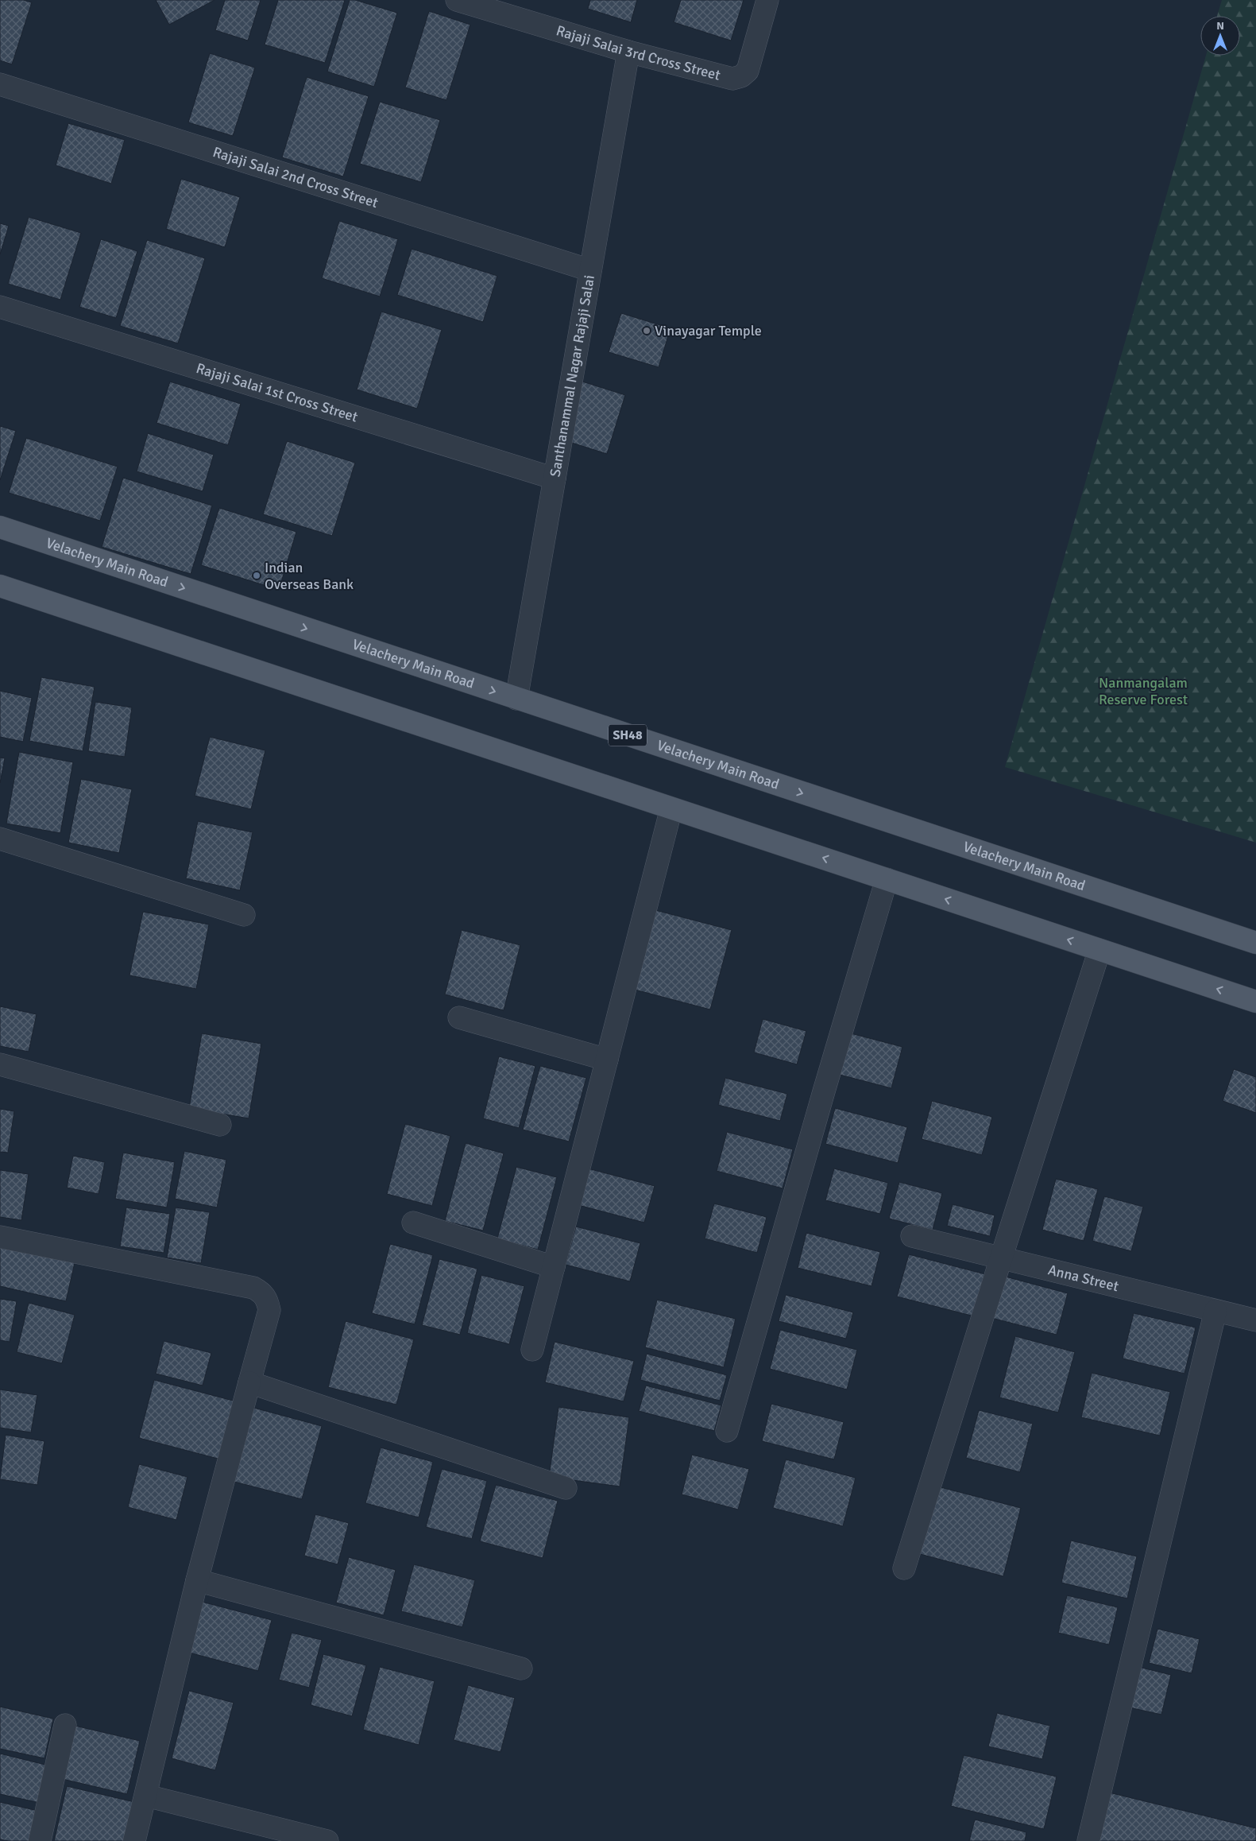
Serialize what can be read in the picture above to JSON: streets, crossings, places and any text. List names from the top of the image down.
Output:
{
  "streets": {
    "main road": ["Velachery Main Road", "SH48"],
    "street": [
      "Rajaji Salai 3rd Cross Street",
      "Rajaji Salai 2nd Cross Street",
      "Santhanammal Nagar Rajaji Salai",
      "Rajaji Salai 1st Cross Street",
      "Anna Street"
    ]
  },
  "crossings": [
    ["Rajaji Salai 3rd Cross Street", "Santhanammal Nagar Rajaji Salai"],
    ["Rajaji Salai 2nd Cross Street", "Santhanammal Nagar Rajaji Salai"],
    ["Santhanammal Nagar Rajaji Salai", "Rajaji Salai 1st Cross Street"],
    ["Santhanammal Nagar Rajaji Salai", "Velachery Main Road"]
  ],
  "parks": ["Nanmangalam Reserve Forest"],
  "places": ["Vinayagar Temple", "Indian Overseas Bank"],
  "north": "top"
}
